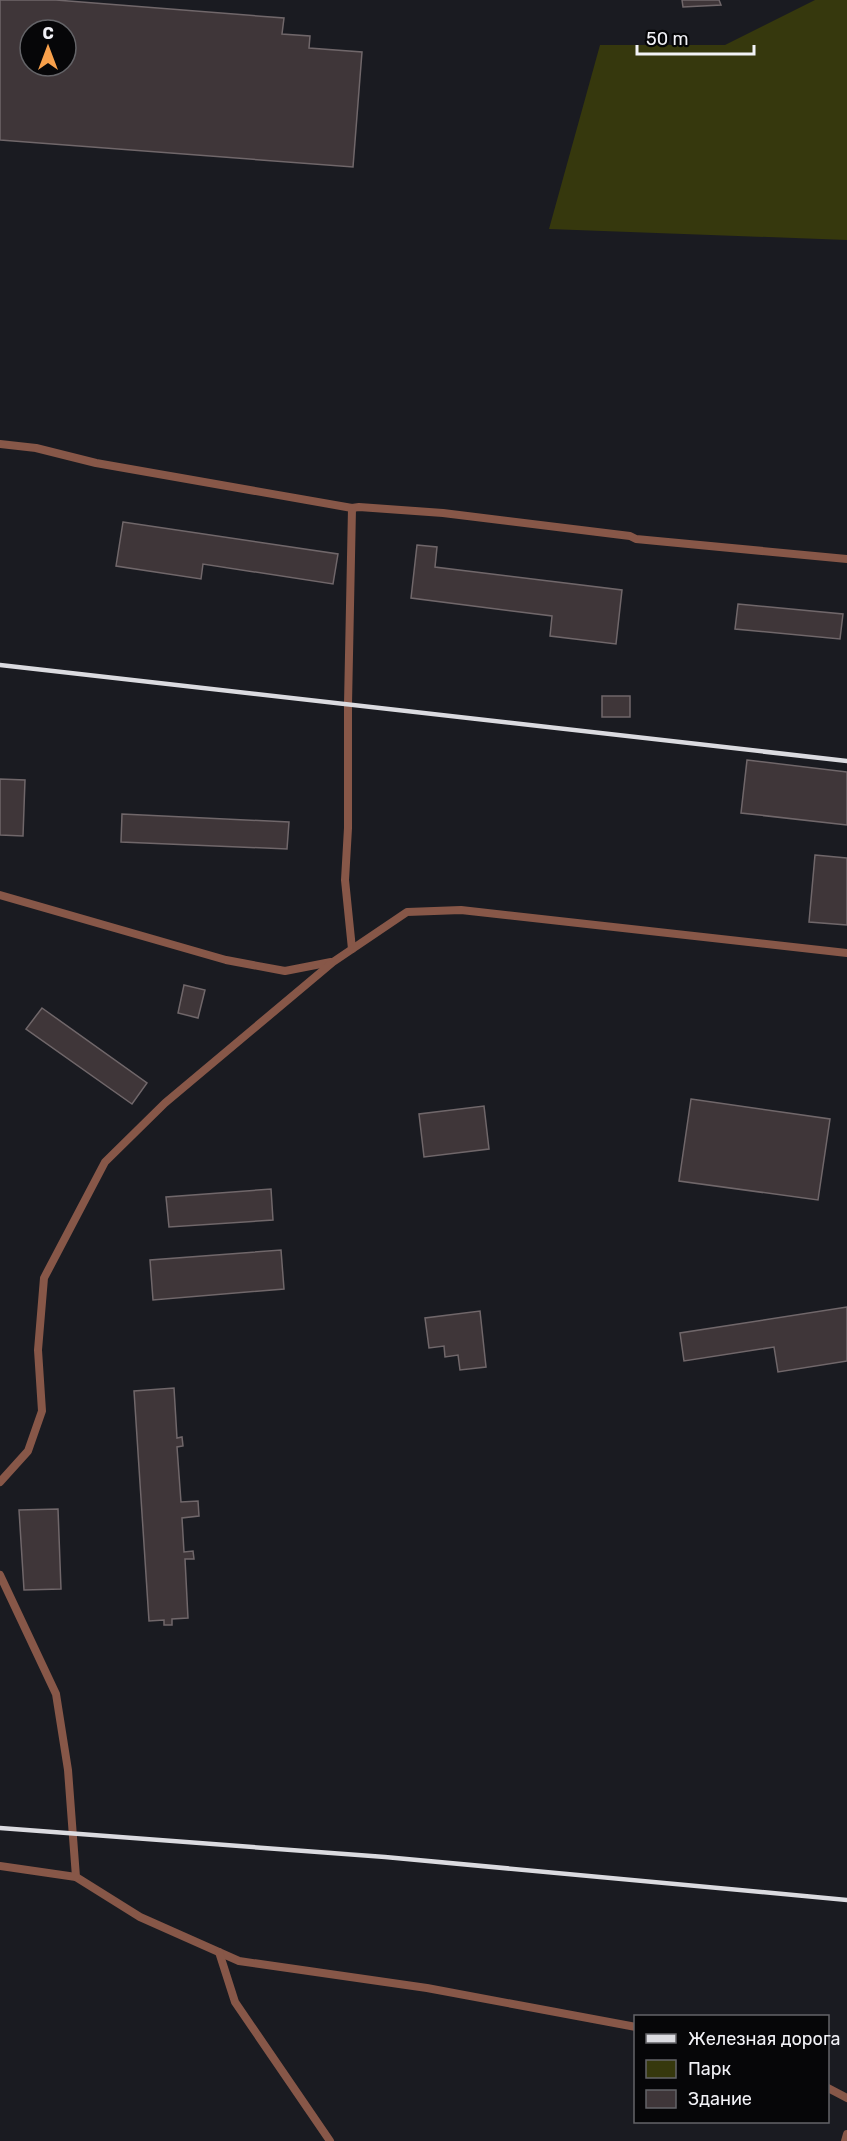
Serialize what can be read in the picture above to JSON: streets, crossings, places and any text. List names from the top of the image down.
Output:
{
  "legend": ["Железная дорога", "Парк", "Здание"],
  "scale_bar": "50 m",
  "north": "top"
}
